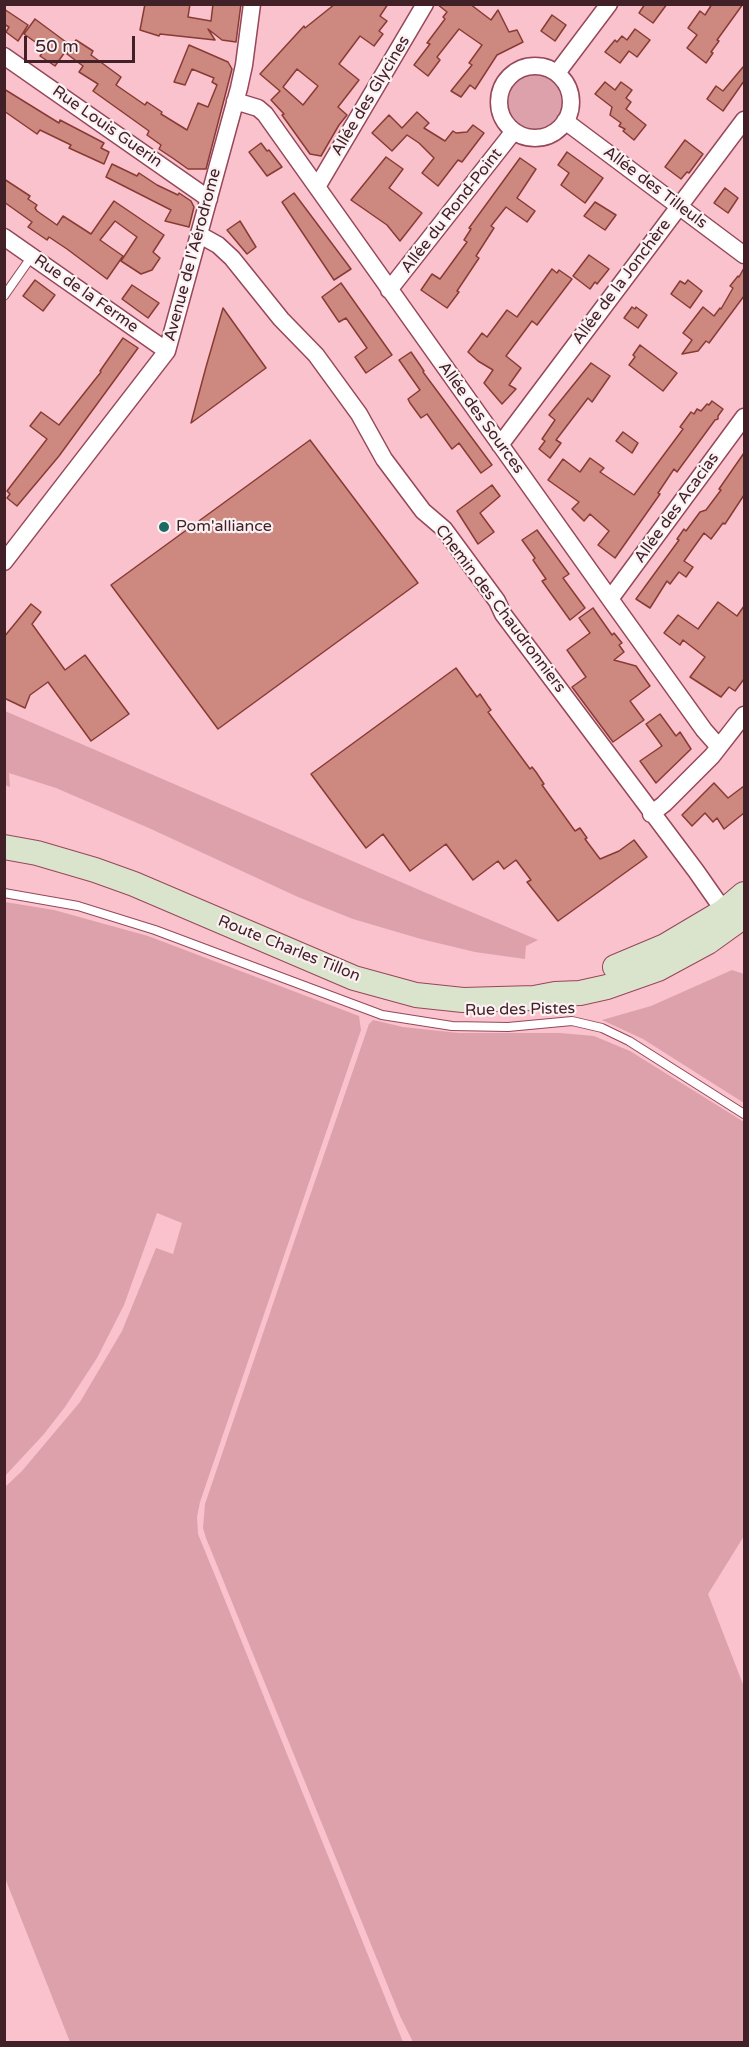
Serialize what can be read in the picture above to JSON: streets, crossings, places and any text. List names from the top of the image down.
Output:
{
  "streets": {
    "main road": ["Route Charles Tillon"],
    "street": [
      "Allée des Glycines",
      "Rue Louis Guerin",
      "Allée des Tilleuls",
      "Allée du Rond-Point",
      "Avenue de l'Aérodrome",
      "Allée de la Jonchère",
      "Rue de la Ferme",
      "Allée des Sources",
      "Allée des Acacias",
      "Chemin des Chaudronniers"
    ],
    "lane": ["Rue des Pistes"]
  },
  "crossings": [
    ["Allée des Glycines", "Allée des Sources"],
    ["Rue Louis Guerin", "Avenue de l'Aérodrome"],
    ["Allée des Tilleuls", "Allée du Rond-Point"],
    ["Allée des Tilleuls", "Allée de la Jonchère"],
    ["Allée du Rond-Point", "Allée des Sources"],
    ["Avenue de l'Aérodrome", "Rue de la Ferme"],
    ["Avenue de l'Aérodrome", "Allée des Sources"],
    ["Avenue de l'Aérodrome", "Chemin des Chaudronniers"],
    ["Allée de la Jonchère", "Allée des Sources"],
    ["Allée des Sources", "Allée des Acacias"],
    ["Chemin des Chaudronniers", "Route Charles Tillon"]
  ],
  "places": ["Pom'alliance"],
  "scale_bar": "50 m"
}
